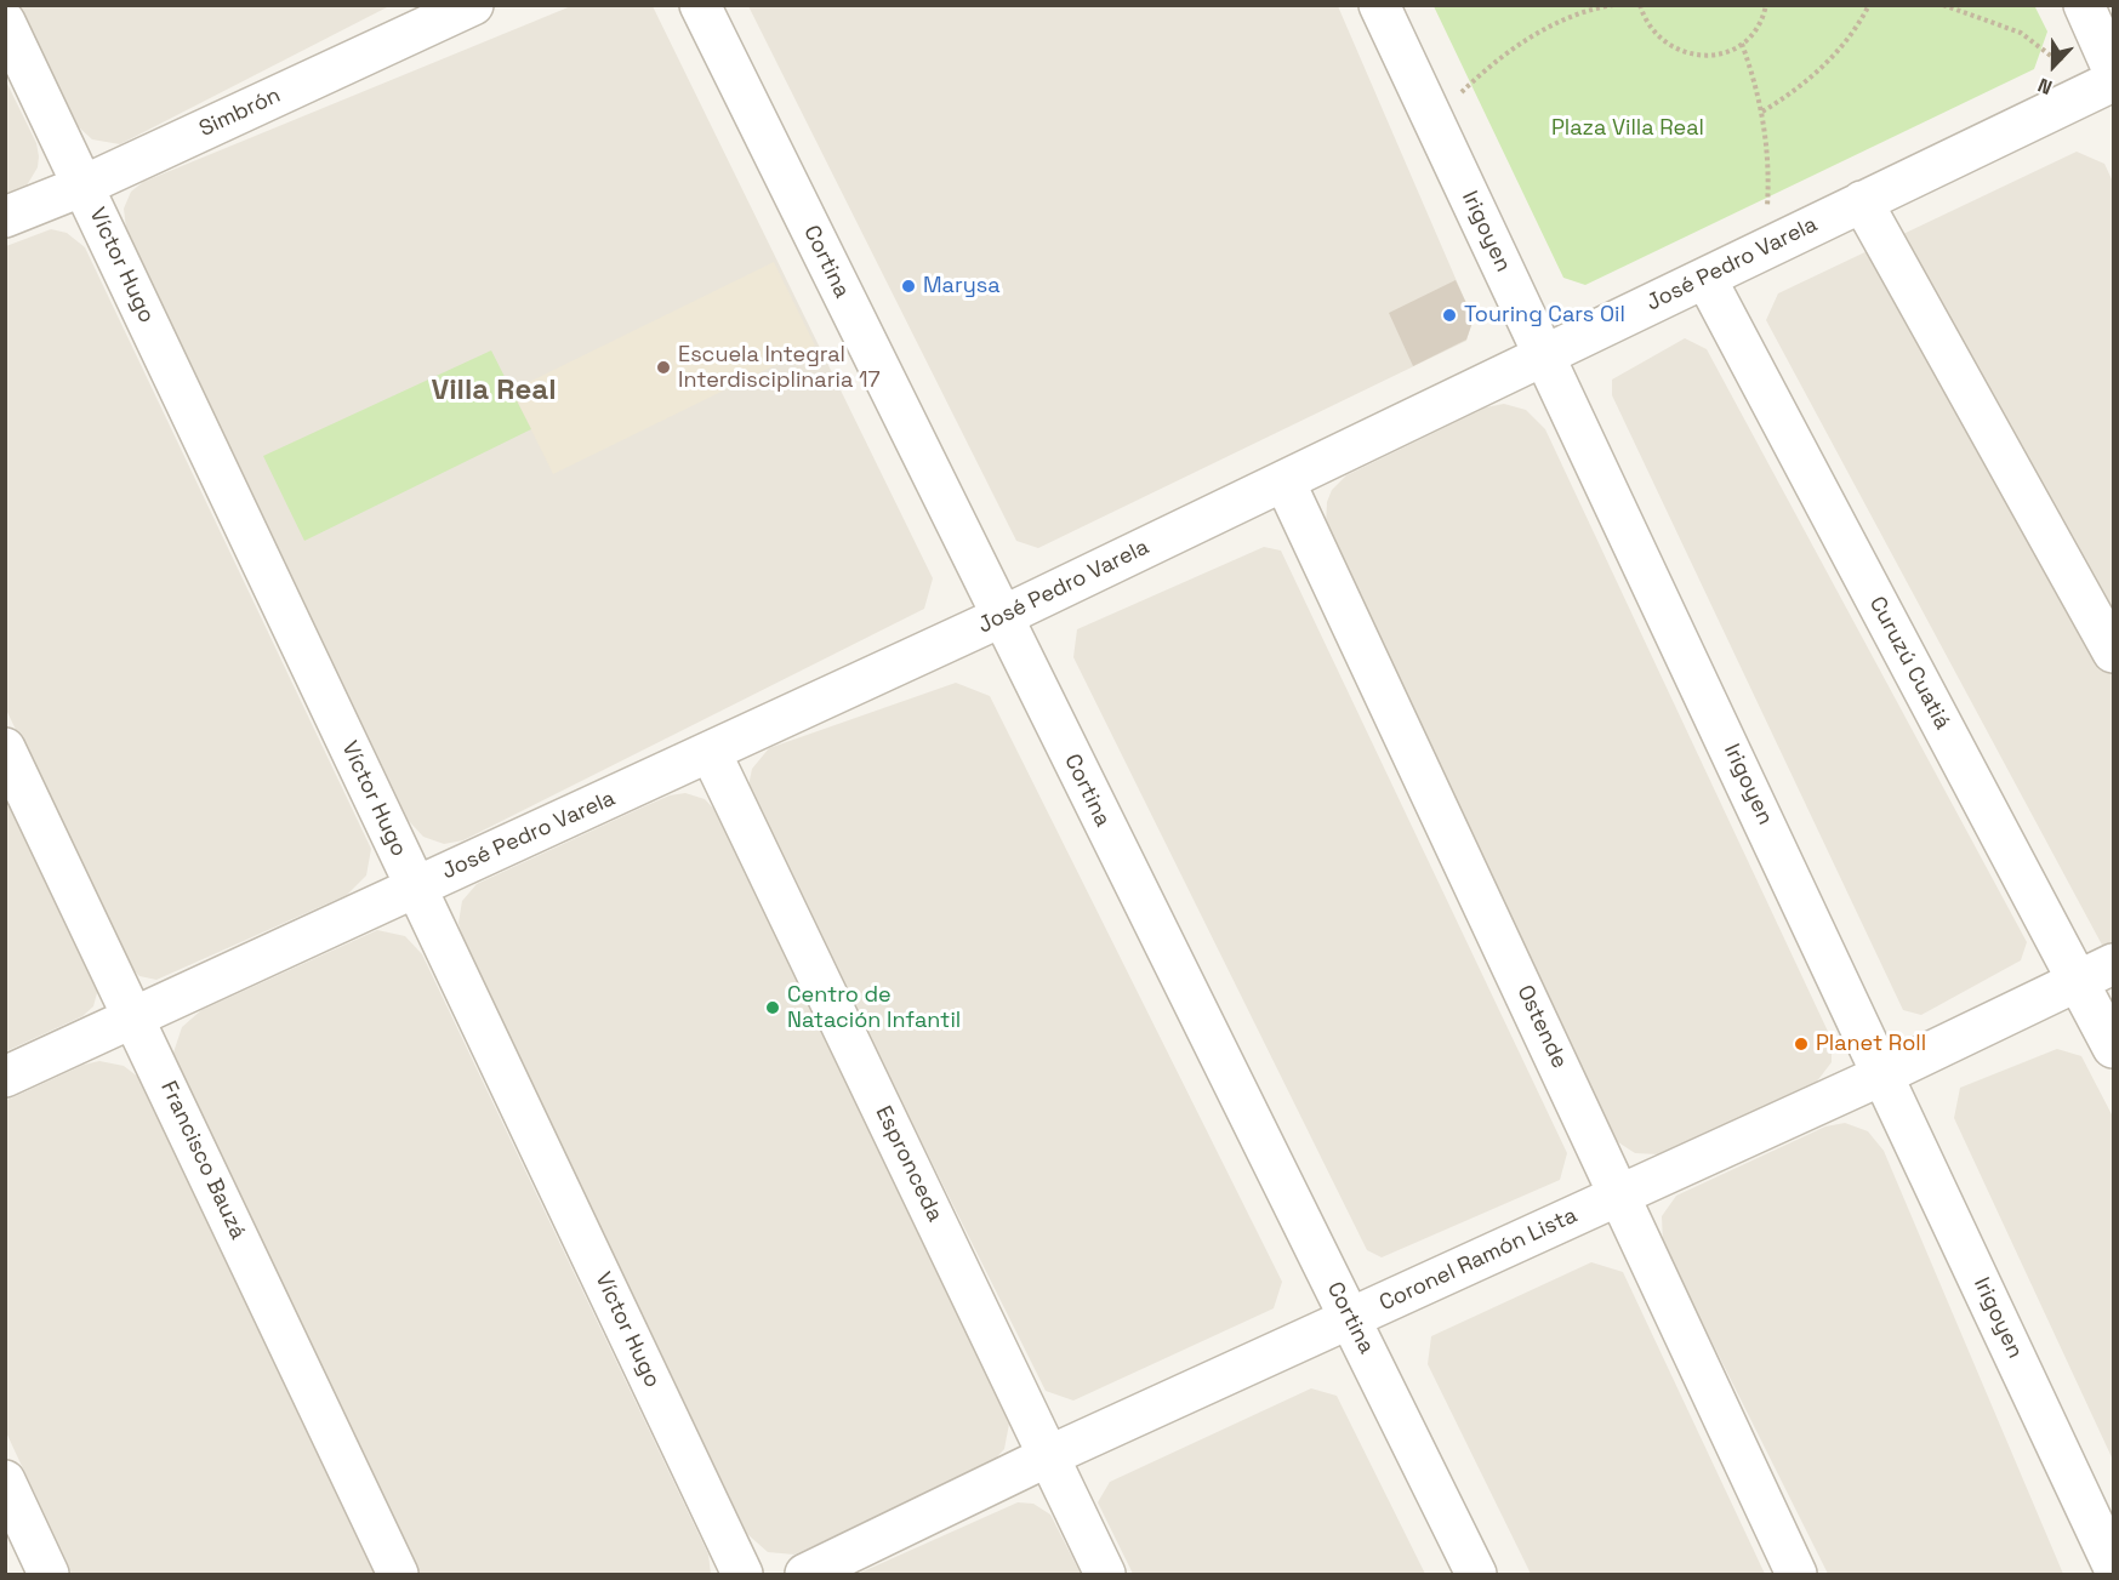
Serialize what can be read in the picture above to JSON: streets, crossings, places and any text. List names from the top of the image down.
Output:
{
  "streets": {
    "street": [
      "Simbrón",
      "Irigoyen",
      "Cortina",
      "José Pedro Varela",
      "Víctor Hugo",
      "Curuzú Cuatiá",
      "Ostende",
      "Francisco Bauzá",
      "Espronceda",
      "Coronel Ramón Lista"
    ]
  },
  "crossings": [
    ["Simbrón", "Víctor Hugo"],
    ["Irigoyen", "José Pedro Varela"],
    ["Irigoyen", "Coronel Ramón Lista"],
    ["Cortina", "José Pedro Varela"],
    ["Cortina", "Coronel Ramón Lista"],
    ["José Pedro Varela", "Víctor Hugo"],
    ["José Pedro Varela", "Curuzú Cuatiá"],
    ["José Pedro Varela", "Ostende"],
    ["José Pedro Varela", "Francisco Bauzá"],
    ["José Pedro Varela", "Espronceda"],
    ["Curuzú Cuatiá", "Coronel Ramón Lista"],
    ["Ostende", "Coronel Ramón Lista"],
    ["Espronceda", "Coronel Ramón Lista"]
  ],
  "districts": ["Villa Real"],
  "parks": ["Plaza Villa Real"],
  "places": [
    "Marysa",
    "Touring Cars Oil",
    "Escuela Integral Interdisciplinaria 17",
    "Centro de Natación Infantil",
    "Planet Roll"
  ],
  "north": "bottom"
}
